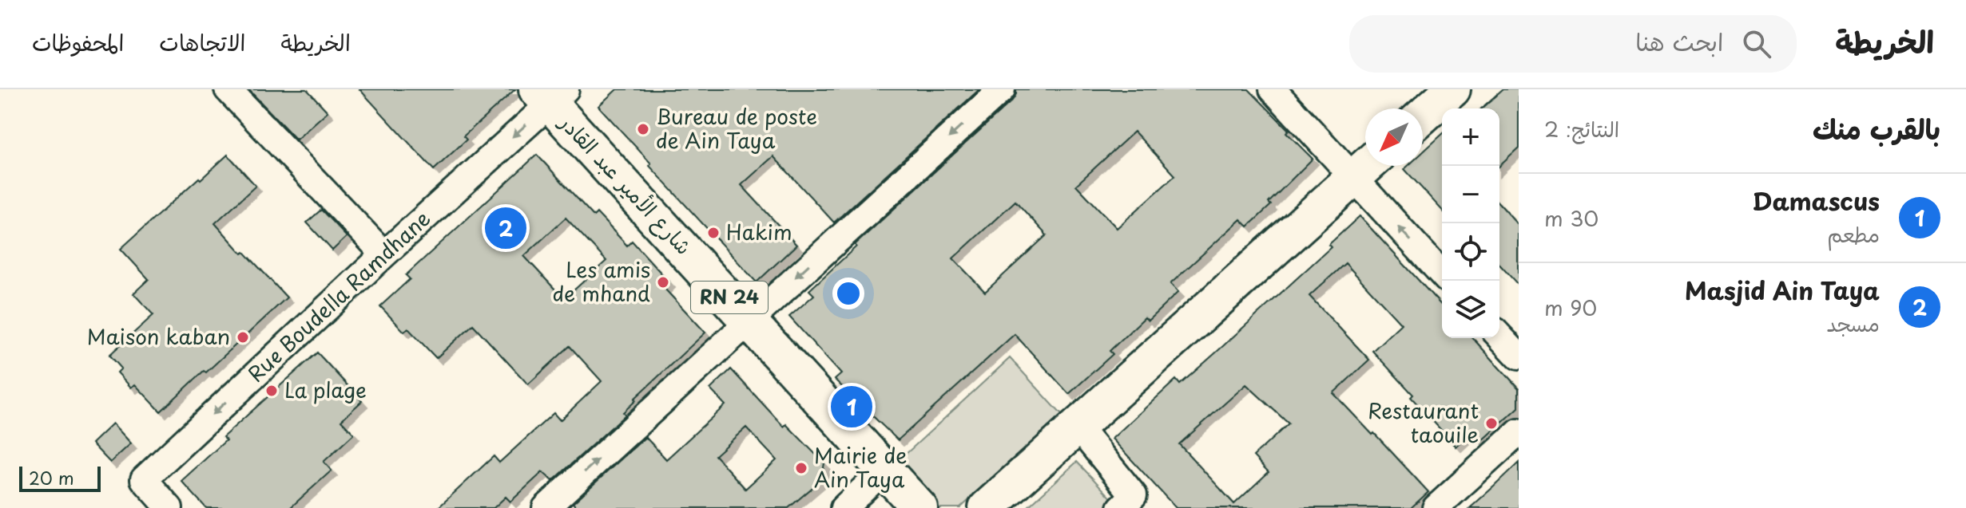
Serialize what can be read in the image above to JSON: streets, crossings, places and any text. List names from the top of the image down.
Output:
{
  "streets": {
    "main road": ["شارع الأمير عبد القادر", "RN 24"],
    "street": ["Rue Boudella Ramdhane"]
  },
  "crossings": [
    ["شارع الأمير عبد القادر", "Rue Boudella Ramdhane"]
  ],
  "one_way": ["Rue Boudella Ramdhane"],
  "places": [
    "Bureau de poste de Ain Taya",
    "Hakim",
    "Les amis de mhand",
    "Maison kaban",
    "La plage",
    "Restaurant taouile",
    "Mairie de Ain Taya"
  ],
  "scale_bar": "20 m",
  "north": "bottom left",
  "page": {
    "header": "الخريطة",
    "search": "ابحث هنا",
    "nav": ["الخريطة", "الاتجاهات", "المحفوظات"],
    "heading": ["بالقرب منك", "النتائج: 2"],
    "map_buttons": ["+", "−"],
    "list": [
      {
        "mark": "1",
        "name": "Damascus",
        "note": "مطعم",
        "value": "30 m"
      },
      {
        "mark": "2",
        "name": "Masjid Ain Taya",
        "note": "مسجد",
        "value": "90 m"
      }
    ],
    "pins": ["2", "1"],
    "scale": "20 m"
  }
}
